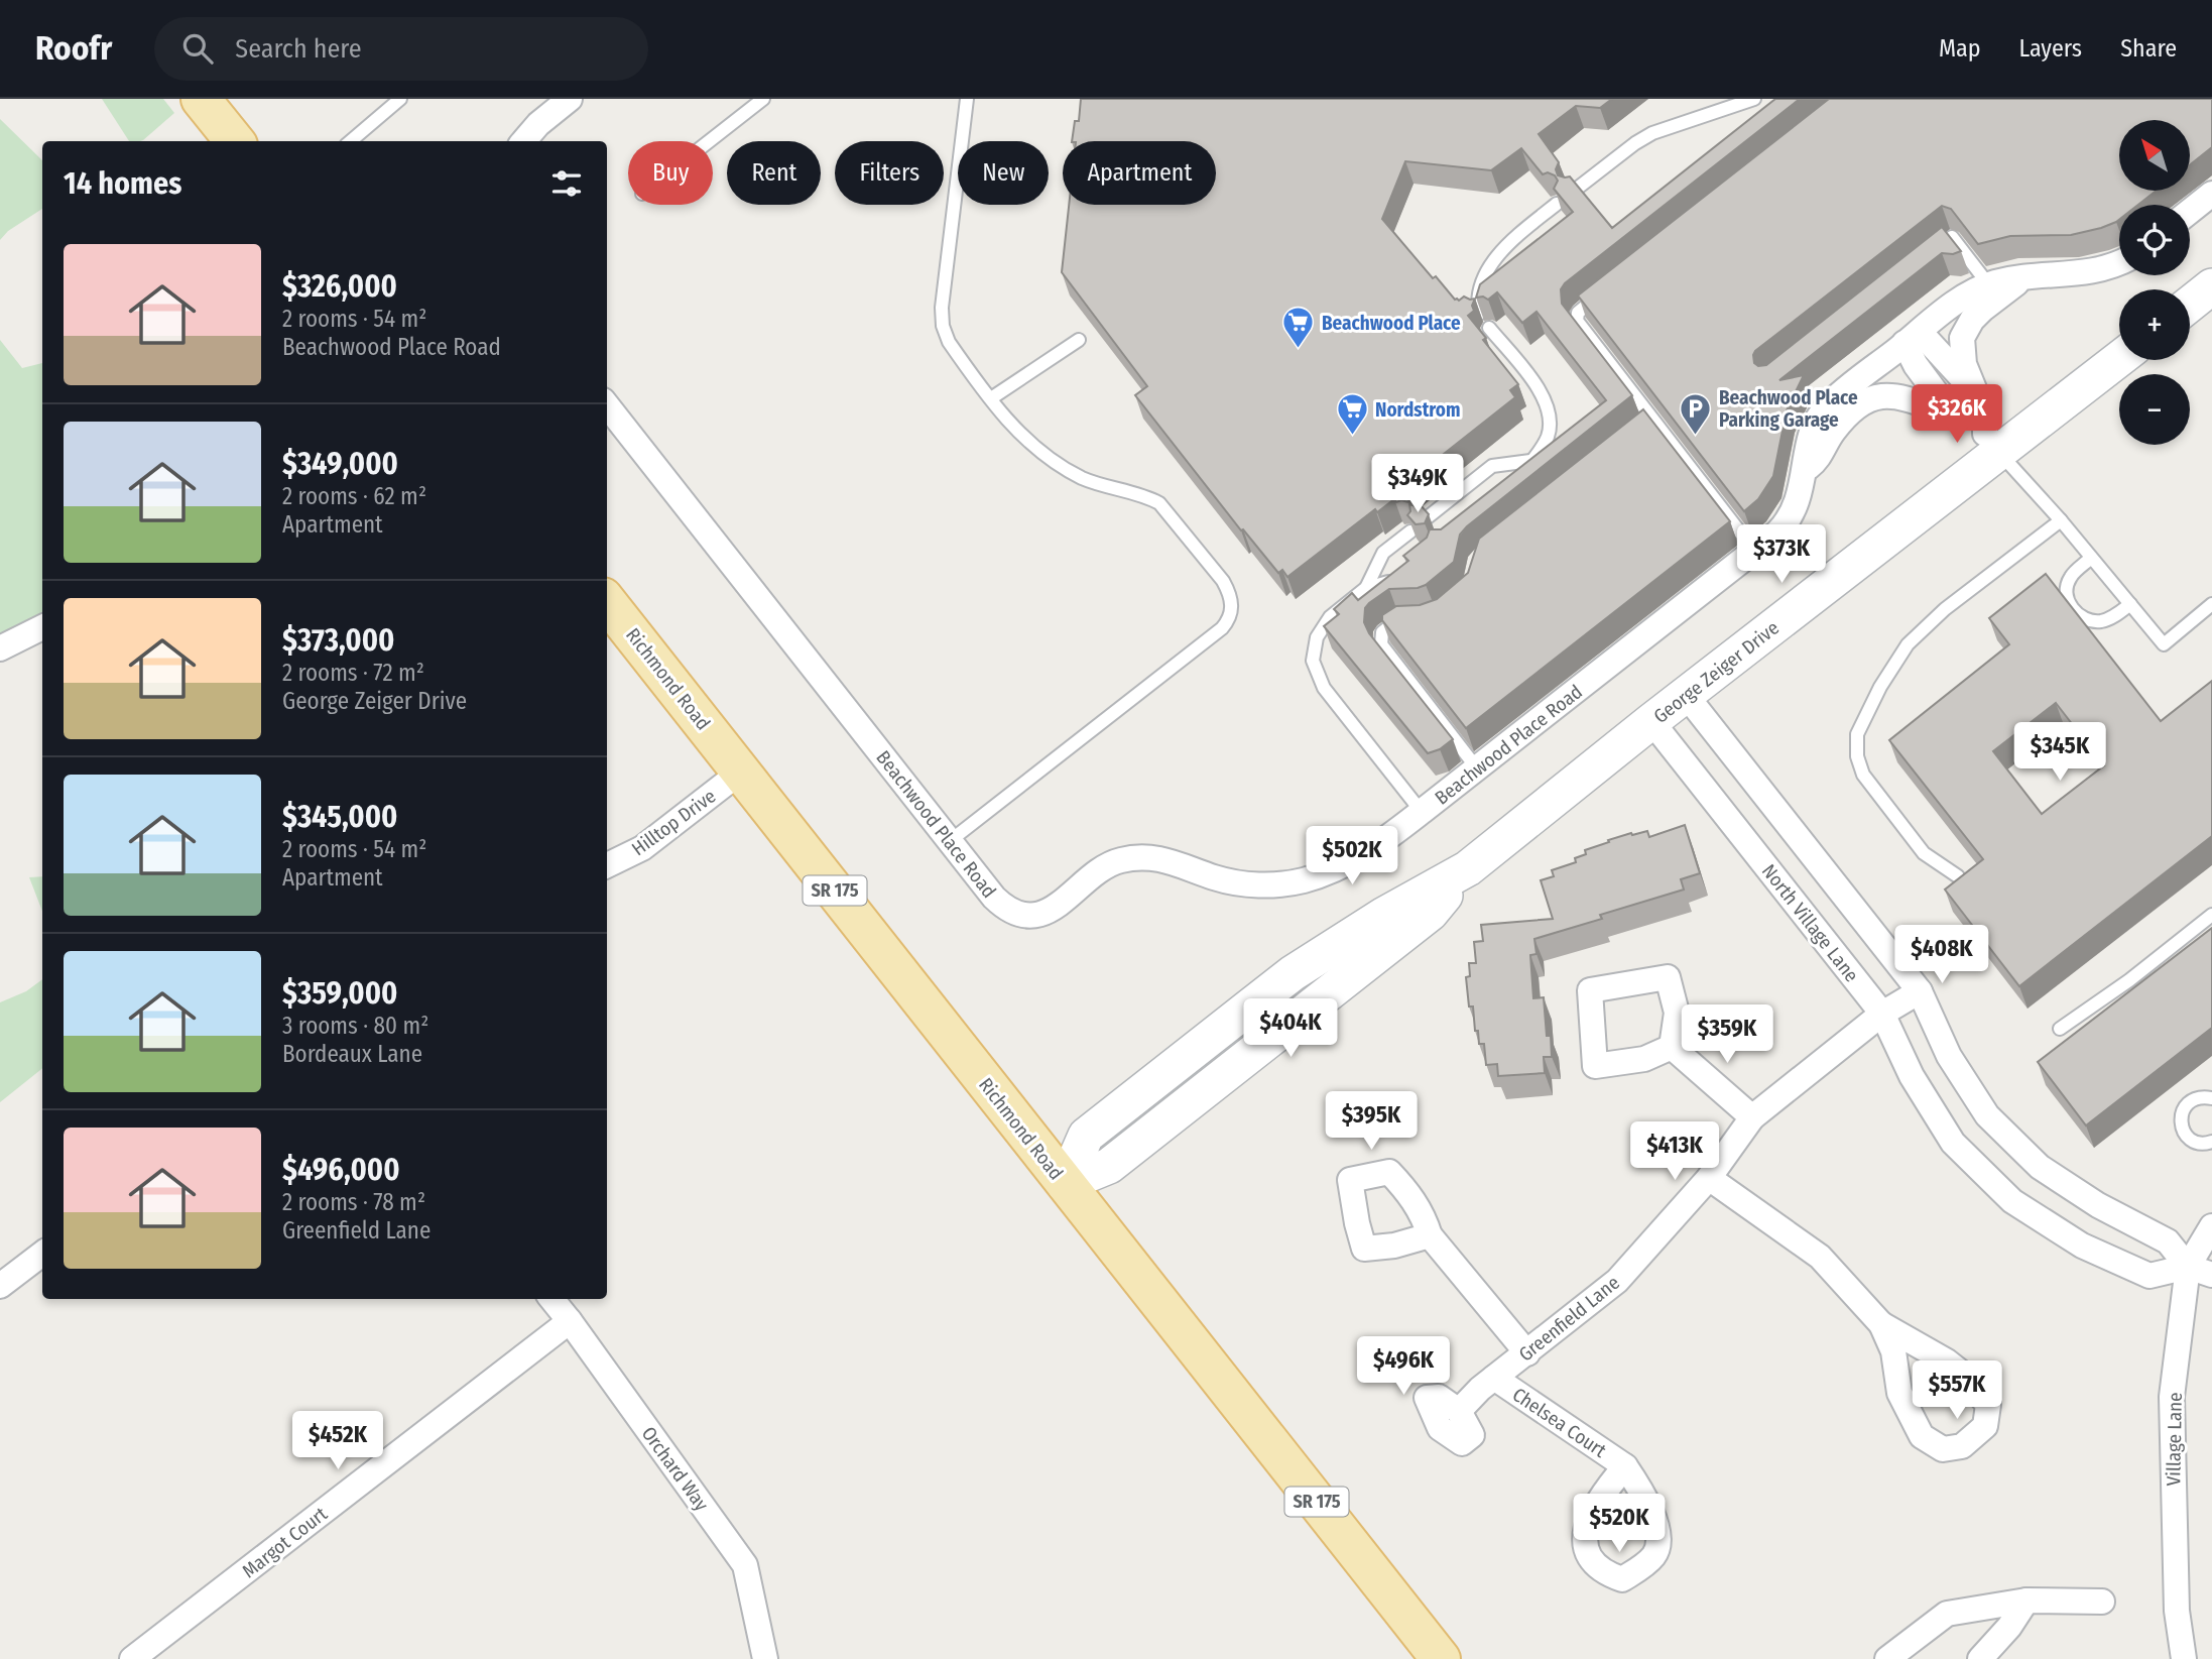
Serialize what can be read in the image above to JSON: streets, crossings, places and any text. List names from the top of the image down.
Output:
{
  "streets": {
    "main road": ["Richmond Road", "SR 175"],
    "street": [
      "George Zeiger Drive",
      "Beachwood Place Road",
      "Hilltop Drive",
      "North Village Lane",
      "Greenfield Lane",
      "Chelsea Court",
      "Village Lane",
      "Orchard Way",
      "Margot Court"
    ]
  },
  "crossings": [
    ["George Zeiger Drive", "Richmond Road"],
    ["George Zeiger Drive", "North Village Lane"],
    ["Richmond Road", "Hilltop Drive"],
    ["North Village Lane", "Greenfield Lane"],
    ["North Village Lane", "Village Lane"],
    ["Greenfield Lane", "Chelsea Court"],
    ["Orchard Way", "Margot Court"]
  ],
  "places": {
    "supermarket": ["Beachwood Place", "Nordstrom"],
    "parking": ["Beachwood Place Parking Garage"]
  },
  "north": "top left",
  "page": {
    "header": "Roofr",
    "search": "Search here",
    "nav": ["Map", "Layers", "Share"],
    "map_buttons": ["+", "−"],
    "chip": [
      "Buy",
      "Rent",
      "Filters",
      "New",
      "Apartment"
    ],
    "heading": "14 homes",
    "list": [
      {
        "name": "$326,000",
        "note": "2 rooms · 54 m² · Beachwood Place Road"
      },
      {
        "name": "$349,000",
        "note": "2 rooms · 62 m² · Apartment"
      },
      {
        "name": "$373,000",
        "note": "2 rooms · 72 m² · George Zeiger Drive"
      },
      {
        "name": "$345,000",
        "note": "2 rooms · 54 m² · Apartment"
      },
      {
        "name": "$359,000",
        "note": "3 rooms · 80 m² · Bordeaux Lane"
      },
      {
        "name": "$496,000",
        "note": "2 rooms · 78 m² · Greenfield Lane"
      }
    ],
    "price": [
      "$326K",
      "$349K",
      "$373K",
      "$345K",
      "$502K",
      "$408K",
      "$404K",
      "$359K",
      "$395K",
      "$413K",
      "$496K",
      "$557K",
      "$452K",
      "$520K"
    ]
  }
}
